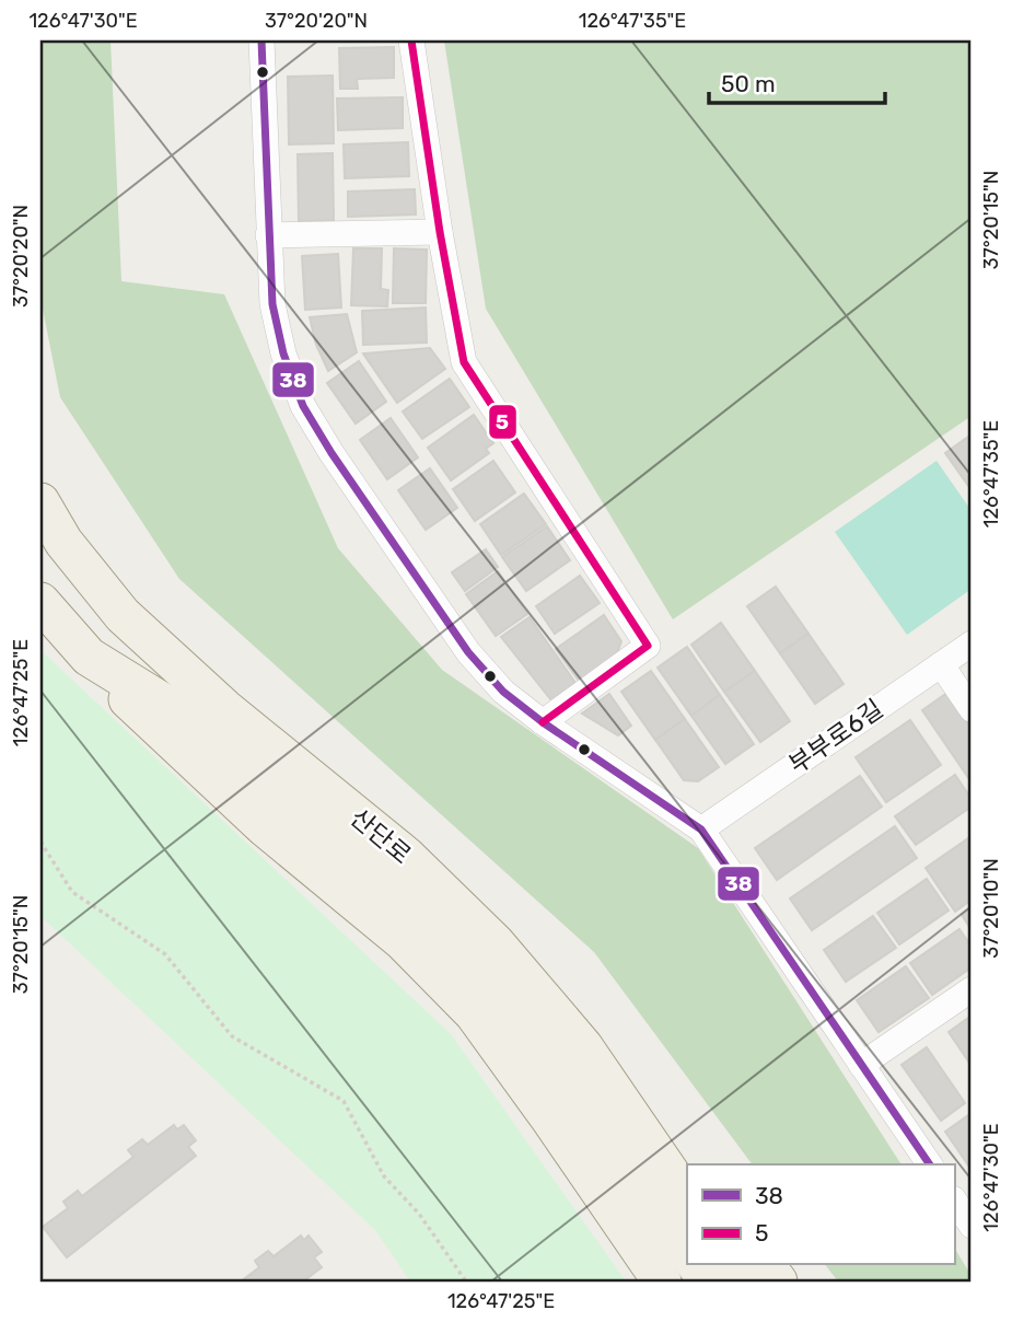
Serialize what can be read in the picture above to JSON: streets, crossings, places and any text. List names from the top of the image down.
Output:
{
  "streets": {
    "main road": ["산단로"],
    "street": ["부부로6길"]
  },
  "lines": ["transit line 38", "transit line 5"],
  "legend": ["38", "5"],
  "scale_bar": "50 m",
  "coordinates": [
    "126°47'30\"E",
    "37°20'20\"N",
    "126°47'35\"E",
    "37°20'15\"N",
    "126°47'25\"E",
    "37°20'10\"N"
  ]
}
